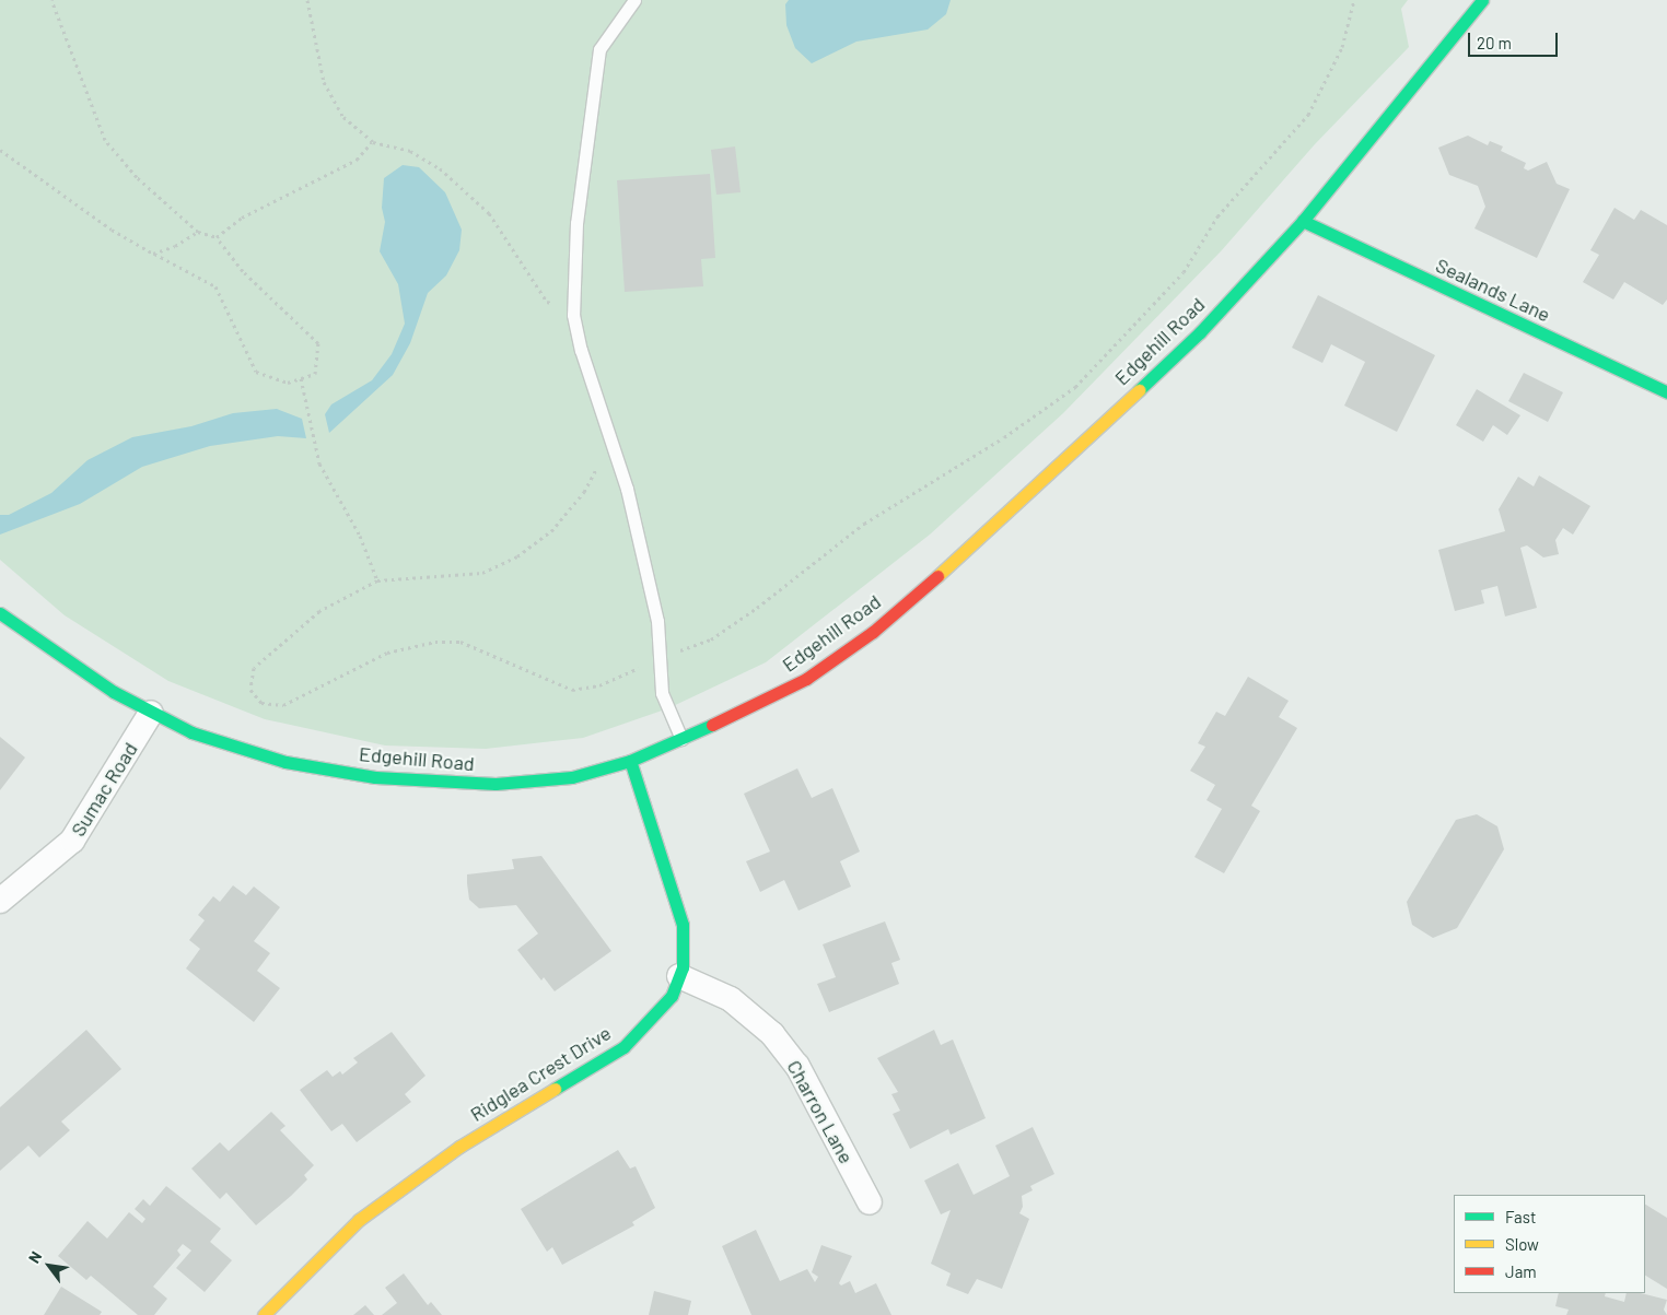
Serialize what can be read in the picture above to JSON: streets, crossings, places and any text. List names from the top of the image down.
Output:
{
  "streets": {
    "street": [
      "Sealands Lane",
      "Edgehill Road",
      "Sumac Road",
      "Ridglea Crest Drive",
      "Charron Lane"
    ]
  },
  "crossings": [
    ["Sealands Lane", "Edgehill Road"],
    ["Edgehill Road", "Sumac Road"],
    ["Edgehill Road", "Ridglea Crest Drive"],
    ["Ridglea Crest Drive", "Charron Lane"]
  ],
  "legend": ["Fast", "Slow", "Jam"],
  "scale_bar": "20 m",
  "north": "top left"
}
